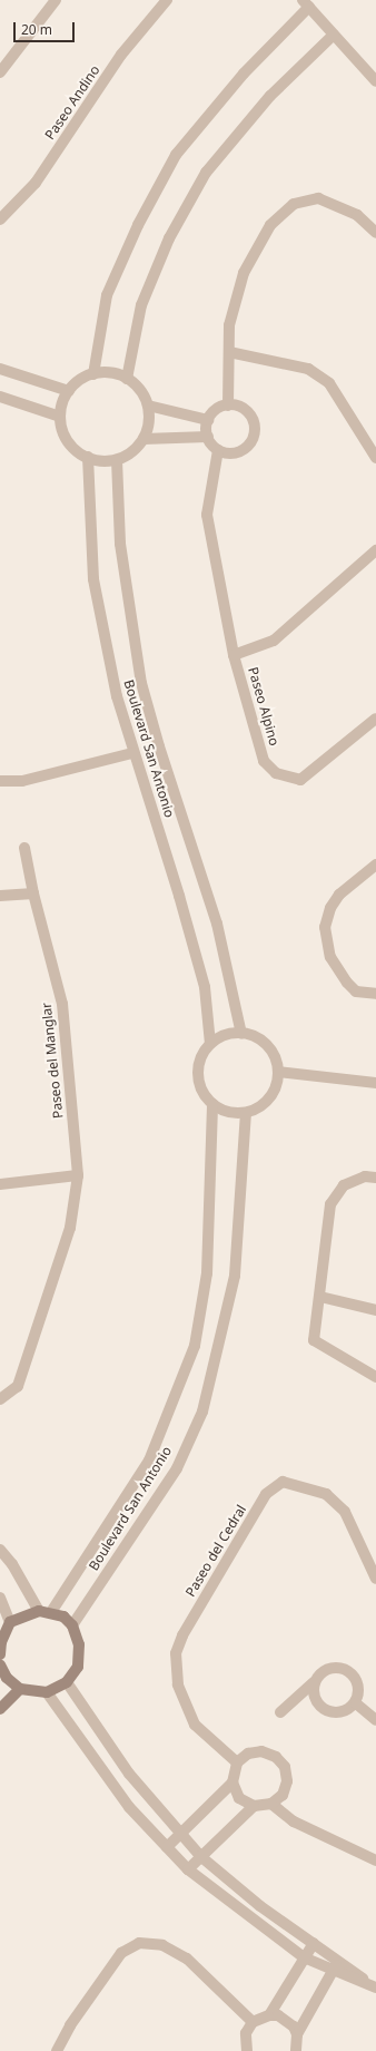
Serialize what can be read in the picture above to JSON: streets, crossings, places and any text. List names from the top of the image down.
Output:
{
  "streets": {
    "street": [
      "Paseo Andino",
      "Paseo Alpino",
      "Boulevard San Antonio",
      "Paseo del Manglar",
      "Paseo del Cedral"
    ]
  },
  "scale_bar": "20 m"
}
